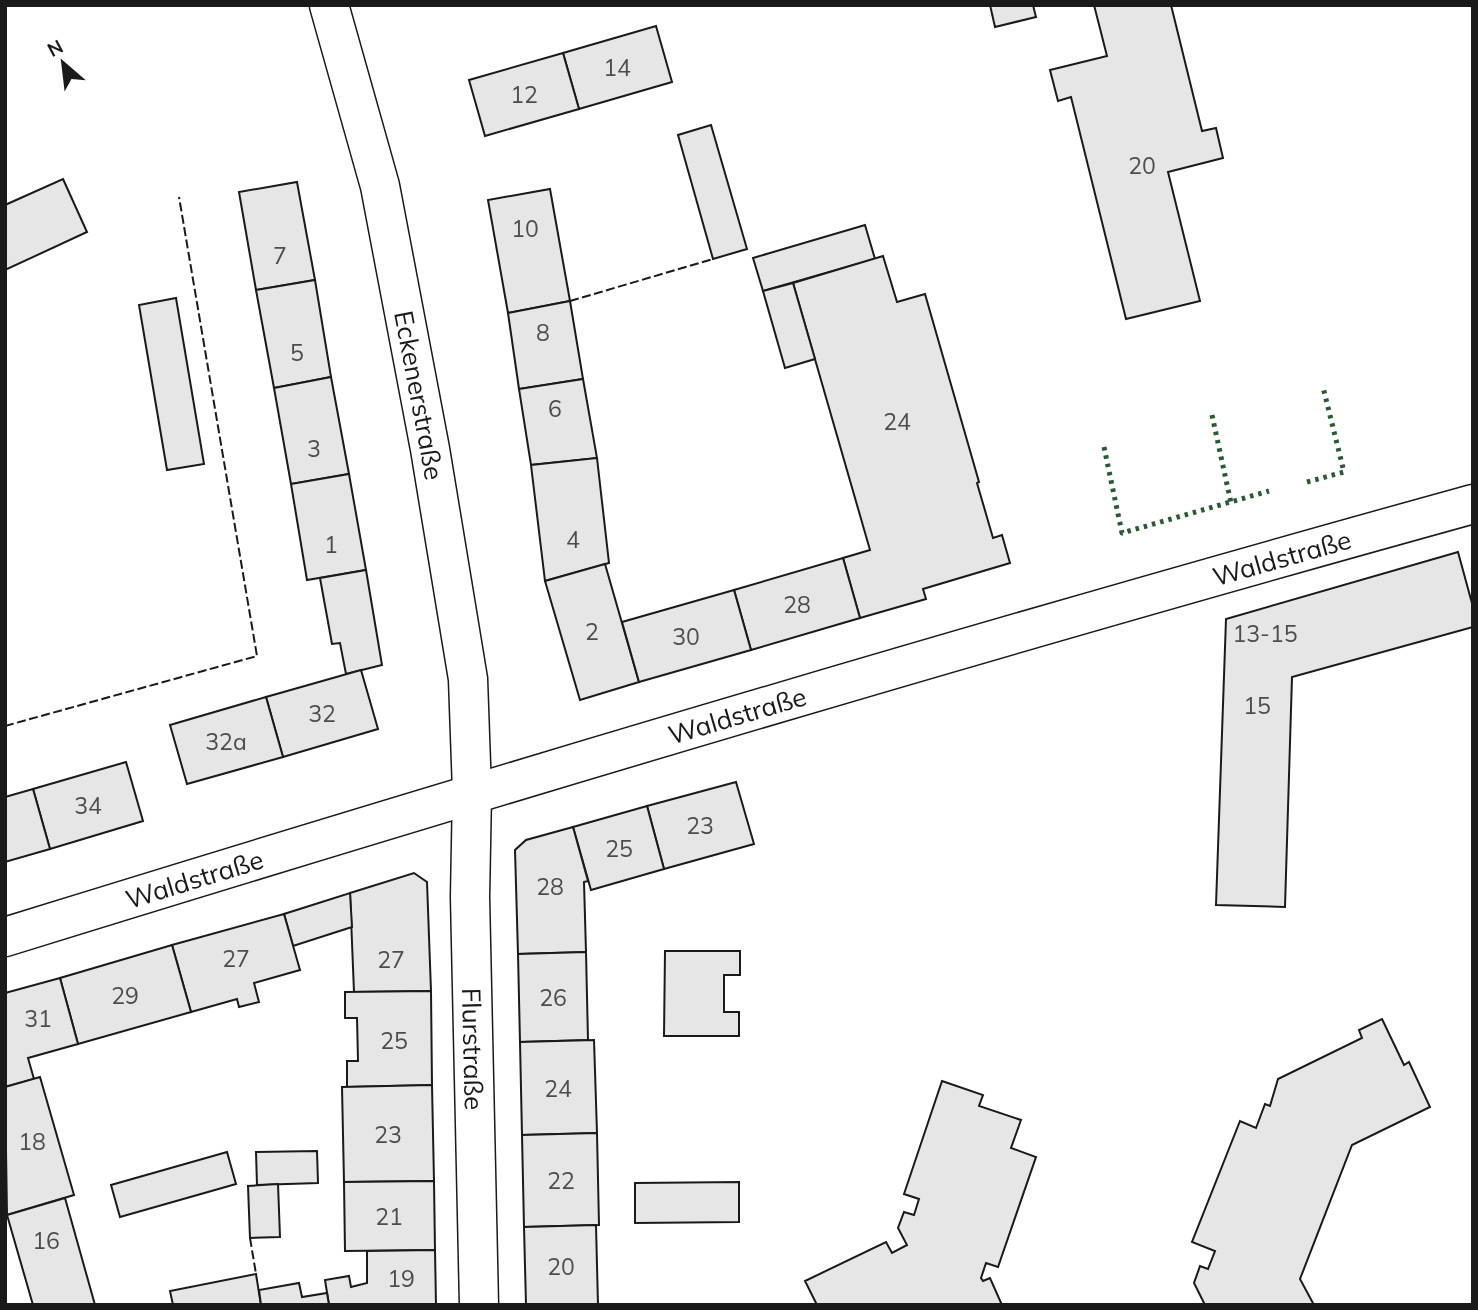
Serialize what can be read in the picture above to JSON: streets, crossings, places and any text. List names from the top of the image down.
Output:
{
  "streets": {
    "main road": ["Eckenerstraße", "Waldstraße", "Flurstraße"]
  },
  "crossings": [
    ["Eckenerstraße", "Waldstraße"],
    ["Eckenerstraße", "Flurstraße"],
    ["Waldstraße", "Flurstraße"]
  ],
  "house_numbers": [
    "14",
    "12",
    "20",
    "10",
    "7",
    "8",
    "5",
    "6",
    "24",
    "3",
    "4",
    "1",
    "28",
    "2",
    "13-15",
    "30",
    "15",
    "32",
    "32a",
    "34",
    "23",
    "25",
    "28",
    "27",
    "27",
    "29",
    "26",
    "31",
    "25",
    "24",
    "23",
    "18",
    "22",
    "21",
    "16",
    "20",
    "19"
  ],
  "north": "top left"
}
